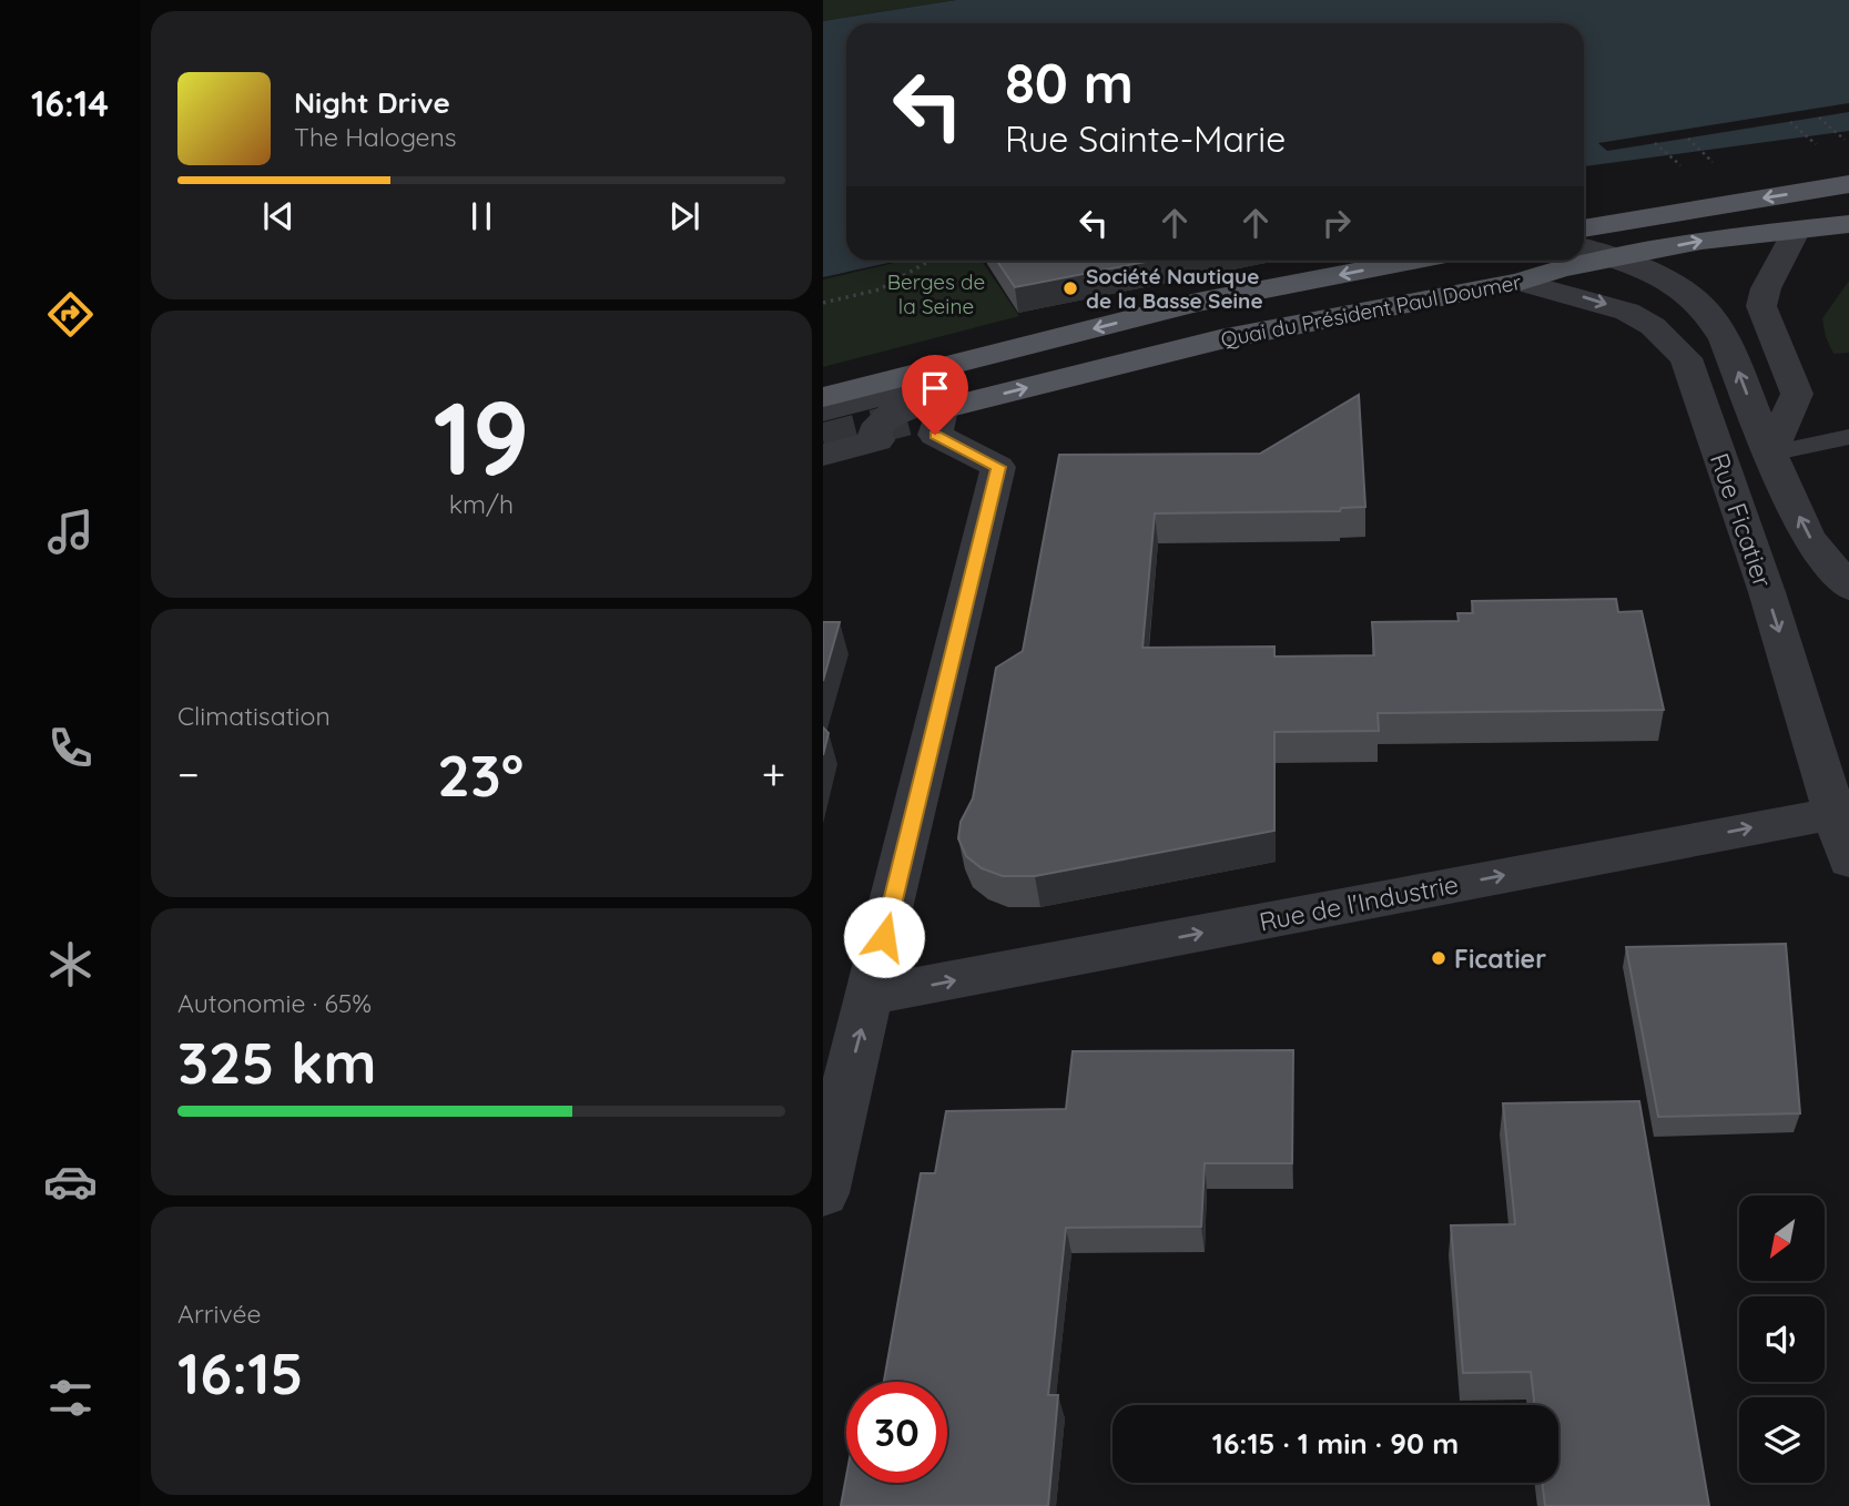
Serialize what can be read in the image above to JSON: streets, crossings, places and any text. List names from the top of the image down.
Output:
{
  "streets": {
    "main road": ["Quai du Président Paul Doumer"],
    "street": ["Rue Ficatier", "Rue de l'Industrie"]
  },
  "crossings": [
    ["Quai du Président Paul Doumer", "Rue Ficatier"],
    ["Rue Ficatier", "Rue de l'Industrie"]
  ],
  "one_way": ["Rue de l'Industrie"],
  "parks": ["Berges de la Seine"],
  "places": ["Société Nautique de la Basse Seine", "Ficatier"],
  "north": "bottom left",
  "page": {
    "tabs": "16:14",
    "turn": ["80 m", "Rue Sainte-Marie"],
    "song": ["Night Drive", "The Halogens"],
    "tile": [
      ["19", "km/h"],
      "Climatisation",
      ["Autonomie · 65%", "325 km"],
      ["Arrivée", "16:15"]
    ],
    "heat": ["−", "23°", "+"],
    "limit": "30",
    "trip": "16:15 · 1 min · 90 m"
  }
}
